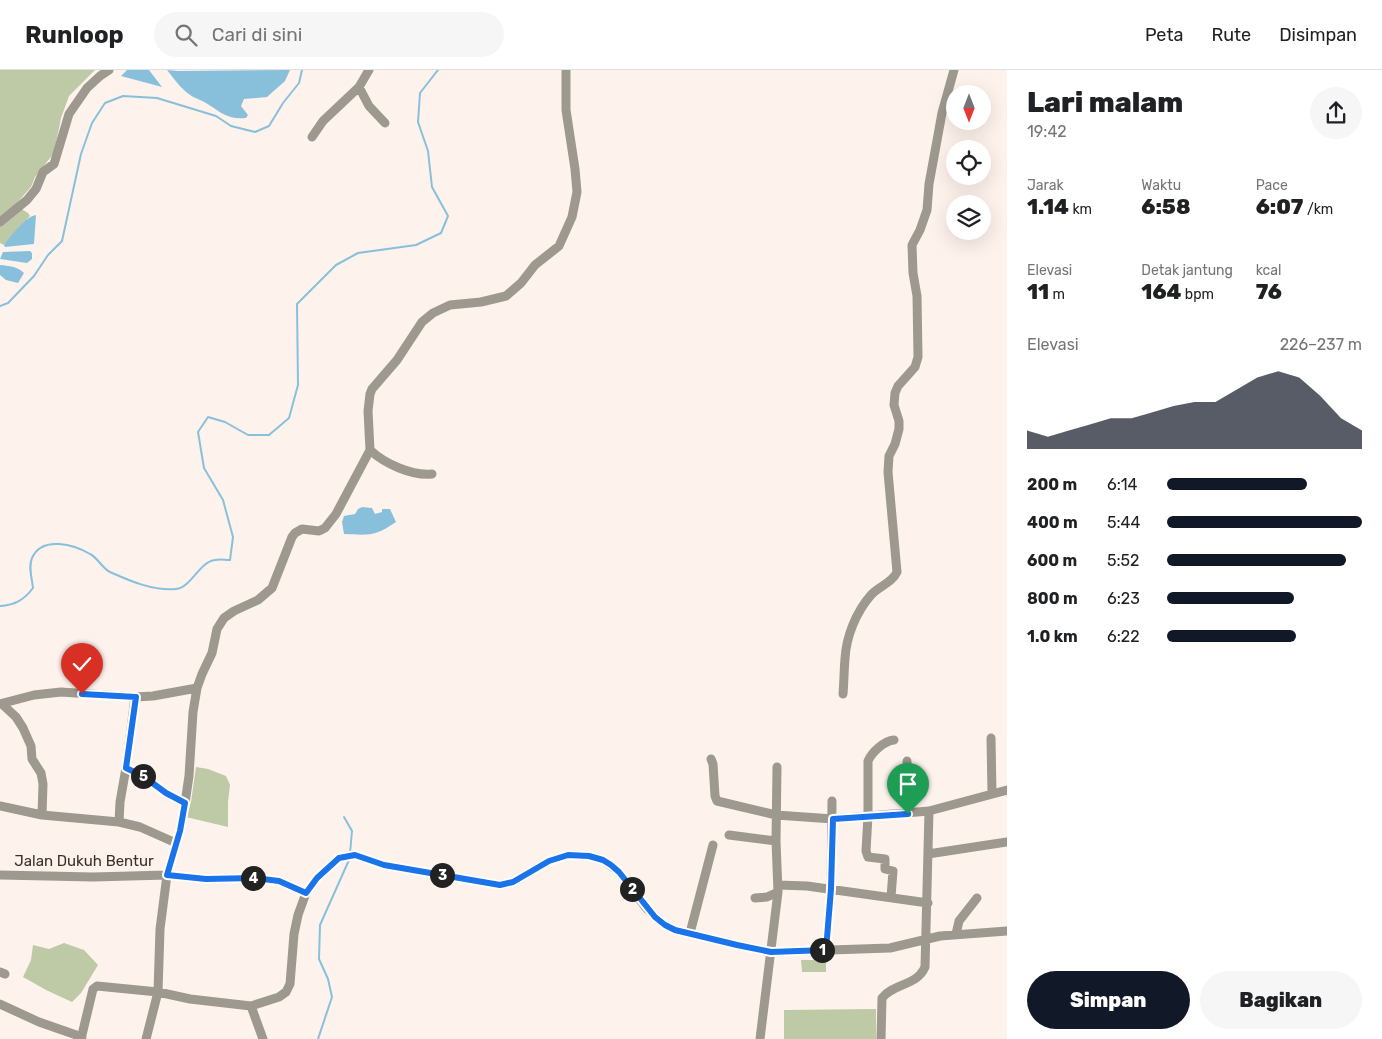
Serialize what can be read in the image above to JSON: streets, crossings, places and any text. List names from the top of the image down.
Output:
{
  "streets": {
    "street": ["Jalan Dukuh Bentur"]
  },
  "north": "bottom",
  "page": {
    "header": "Runloop",
    "search": "Cari di sini",
    "nav": ["Peta", "Rute", "Disimpan"],
    "heading": ["Lari malam", "19:42"],
    "stats": [
      ["Jarak", "1.14 km"],
      ["Waktu", "6:58"],
      ["Pace", "6:07 /km"],
      ["Elevasi", "11 m"],
      ["Detak jantung", "164 bpm"],
      ["kcal", "76"]
    ],
    "chart": ["Elevasi", "226–237 m"],
    "list": [
      {
        "name": "200 m",
        "note": "6:14"
      },
      {
        "name": "400 m",
        "note": "5:44"
      },
      {
        "name": "600 m",
        "note": "5:52"
      },
      {
        "name": "800 m",
        "note": "6:23"
      },
      {
        "name": "1.0 km",
        "note": "6:22"
      }
    ],
    "pins": [
      "5",
      "3",
      "4",
      "2",
      "1"
    ],
    "buttons": ["Simpan", "Bagikan"]
  }
}
